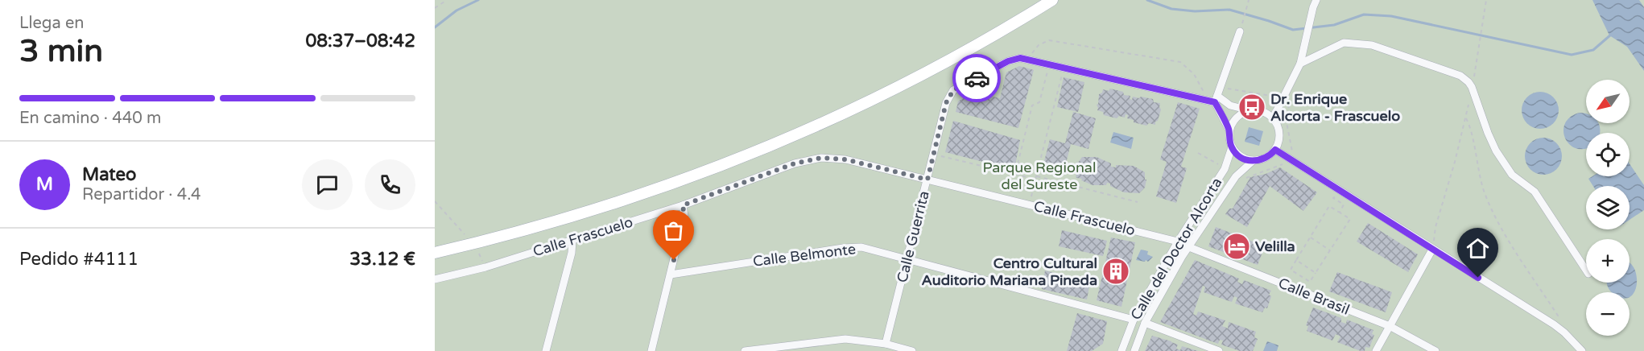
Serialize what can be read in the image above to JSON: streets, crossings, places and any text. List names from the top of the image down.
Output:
{
  "streets": {
    "street": [
      "Calle Frascuelo",
      "Calle Guerrita",
      "Calle del Doctor Alcorta",
      "Calle Belmonte",
      "Calle Brasil"
    ]
  },
  "crossings": [
    ["Calle Frascuelo", "Calle Guerrita"],
    ["Calle Frascuelo", "Calle del Doctor Alcorta"],
    ["Calle Guerrita", "Calle del Doctor Alcorta"],
    ["Calle Guerrita", "Calle Belmonte"],
    ["Calle del Doctor Alcorta", "Calle Belmonte"],
    ["Calle del Doctor Alcorta", "Calle Brasil"]
  ],
  "parks": ["Parque Regional del Sureste"],
  "places": {
    "bus stop": ["Dr. Enrique Alcorta - Frascuelo"],
    "hotel": ["Velilla"],
    "building": ["Centro Cultural Auditorio Mariana Pineda"]
  },
  "north": "bottom left",
  "page": {
    "heading": ["3 min", "Llega en", "08:37–08:42"],
    "panel": [
      "Mateo",
      "Repartidor · 4.4",
      "Pedido #4111",
      "33.12 €"
    ],
    "map_buttons": ["+", "−"],
    "bar": "En camino · 440 m",
    "round": "M"
  }
}
